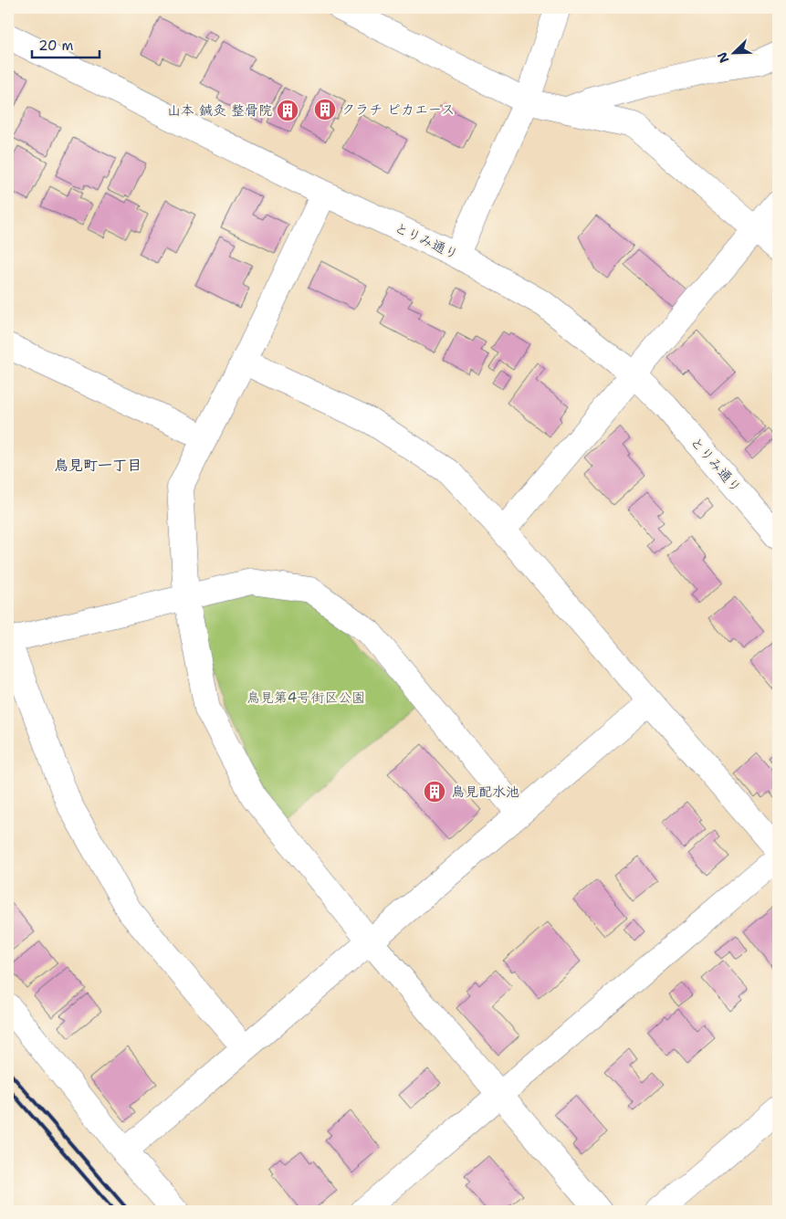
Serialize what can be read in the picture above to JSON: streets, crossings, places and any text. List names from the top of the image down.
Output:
{
  "streets": {
    "street": ["とりみ通り"]
  },
  "districts": ["鳥見町一丁目"],
  "parks": ["鳥見第4号街区公園"],
  "places": {
    "building": ["クラチ ピカエース", "山本 鍼灸 整骨院", "鳥見配水池"]
  },
  "scale_bar": "20 m",
  "north": "bottom left"
}
